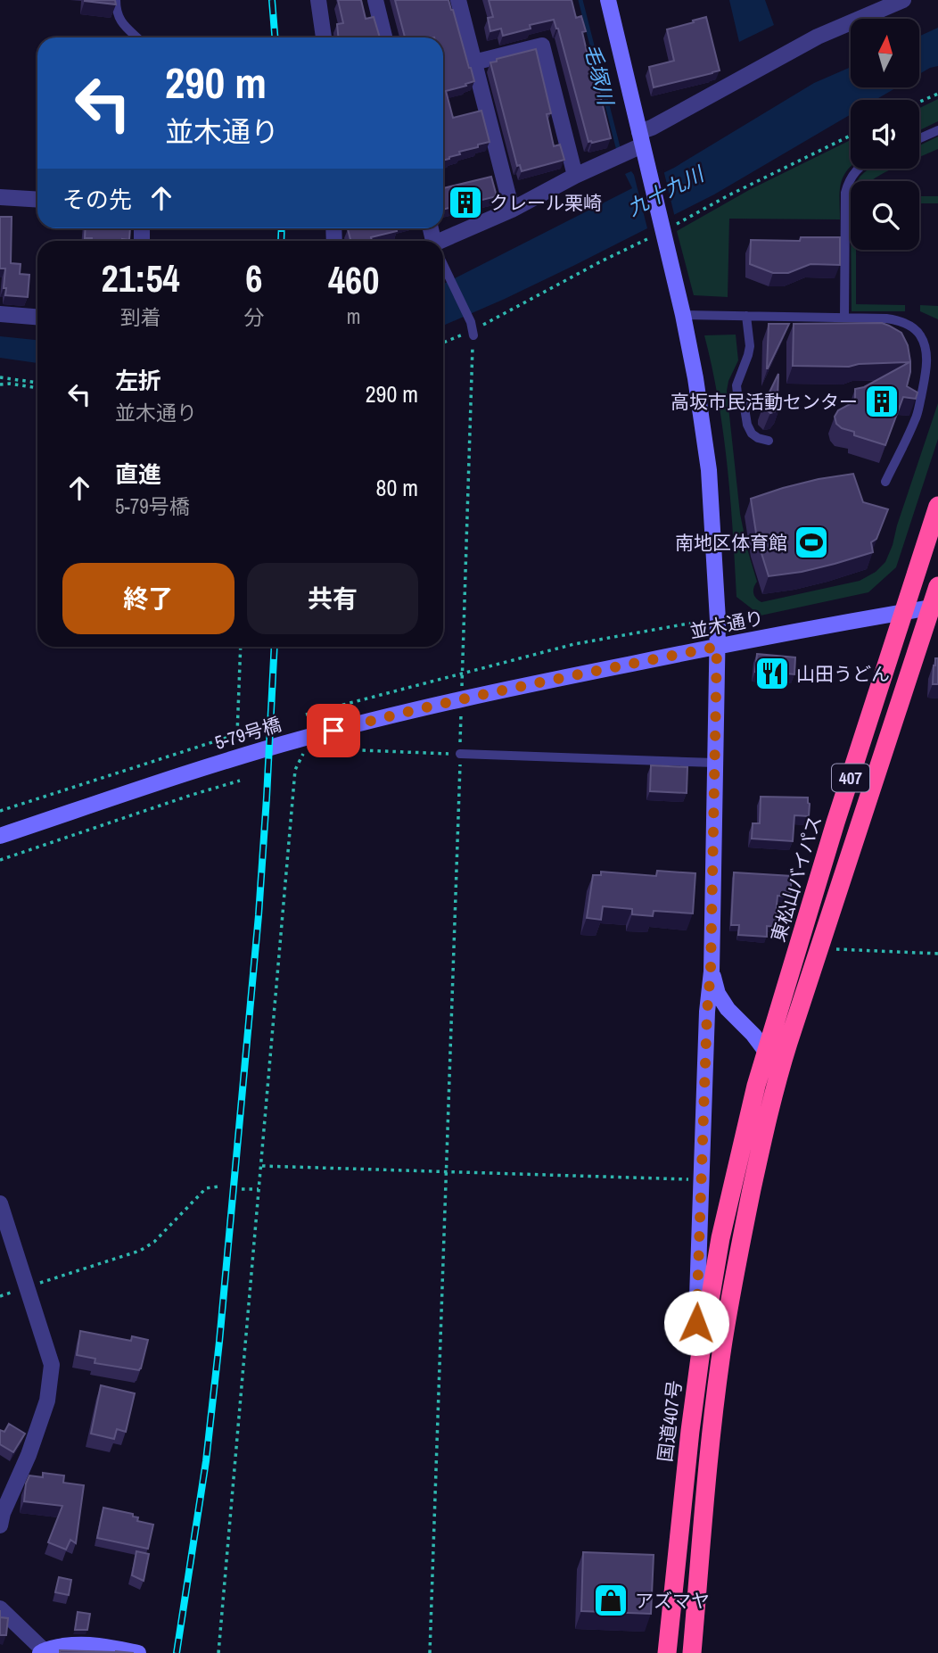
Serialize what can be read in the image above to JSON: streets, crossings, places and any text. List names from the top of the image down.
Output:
{
  "streets": {
    "highway": ["407", "東松山バイパス", "国道407号"],
    "street": ["並木通り", "5-79号橋"]
  },
  "crossings": [
    ["並木通り", "5-79号橋"],
    ["並木通り", "407"],
    ["並木通り", "東松山バイパス"],
    ["東松山バイパス", "国道407号"]
  ],
  "water": ["毛塚川", "九十九川"],
  "places": {
    "building": ["クレール栗崎", "高坂市民活動センター"],
    "sports": ["南地区体育館"],
    "restaurant": ["山田うどん"],
    "shop": ["アズマヤ"]
  },
  "north": "top",
  "page": {
    "turn": ["290 m", "並木通り"],
    "then": "その先",
    "eta": [
      "21:54",
      "到着",
      "6",
      "分",
      "460",
      "m"
    ],
    "list": [
      {
        "name": "左折",
        "note": "並木通り",
        "value": "290 m"
      },
      {
        "name": "直進",
        "note": "5-79号橋",
        "value": "80 m"
      }
    ],
    "buttons": ["終了", "共有"]
  }
}
